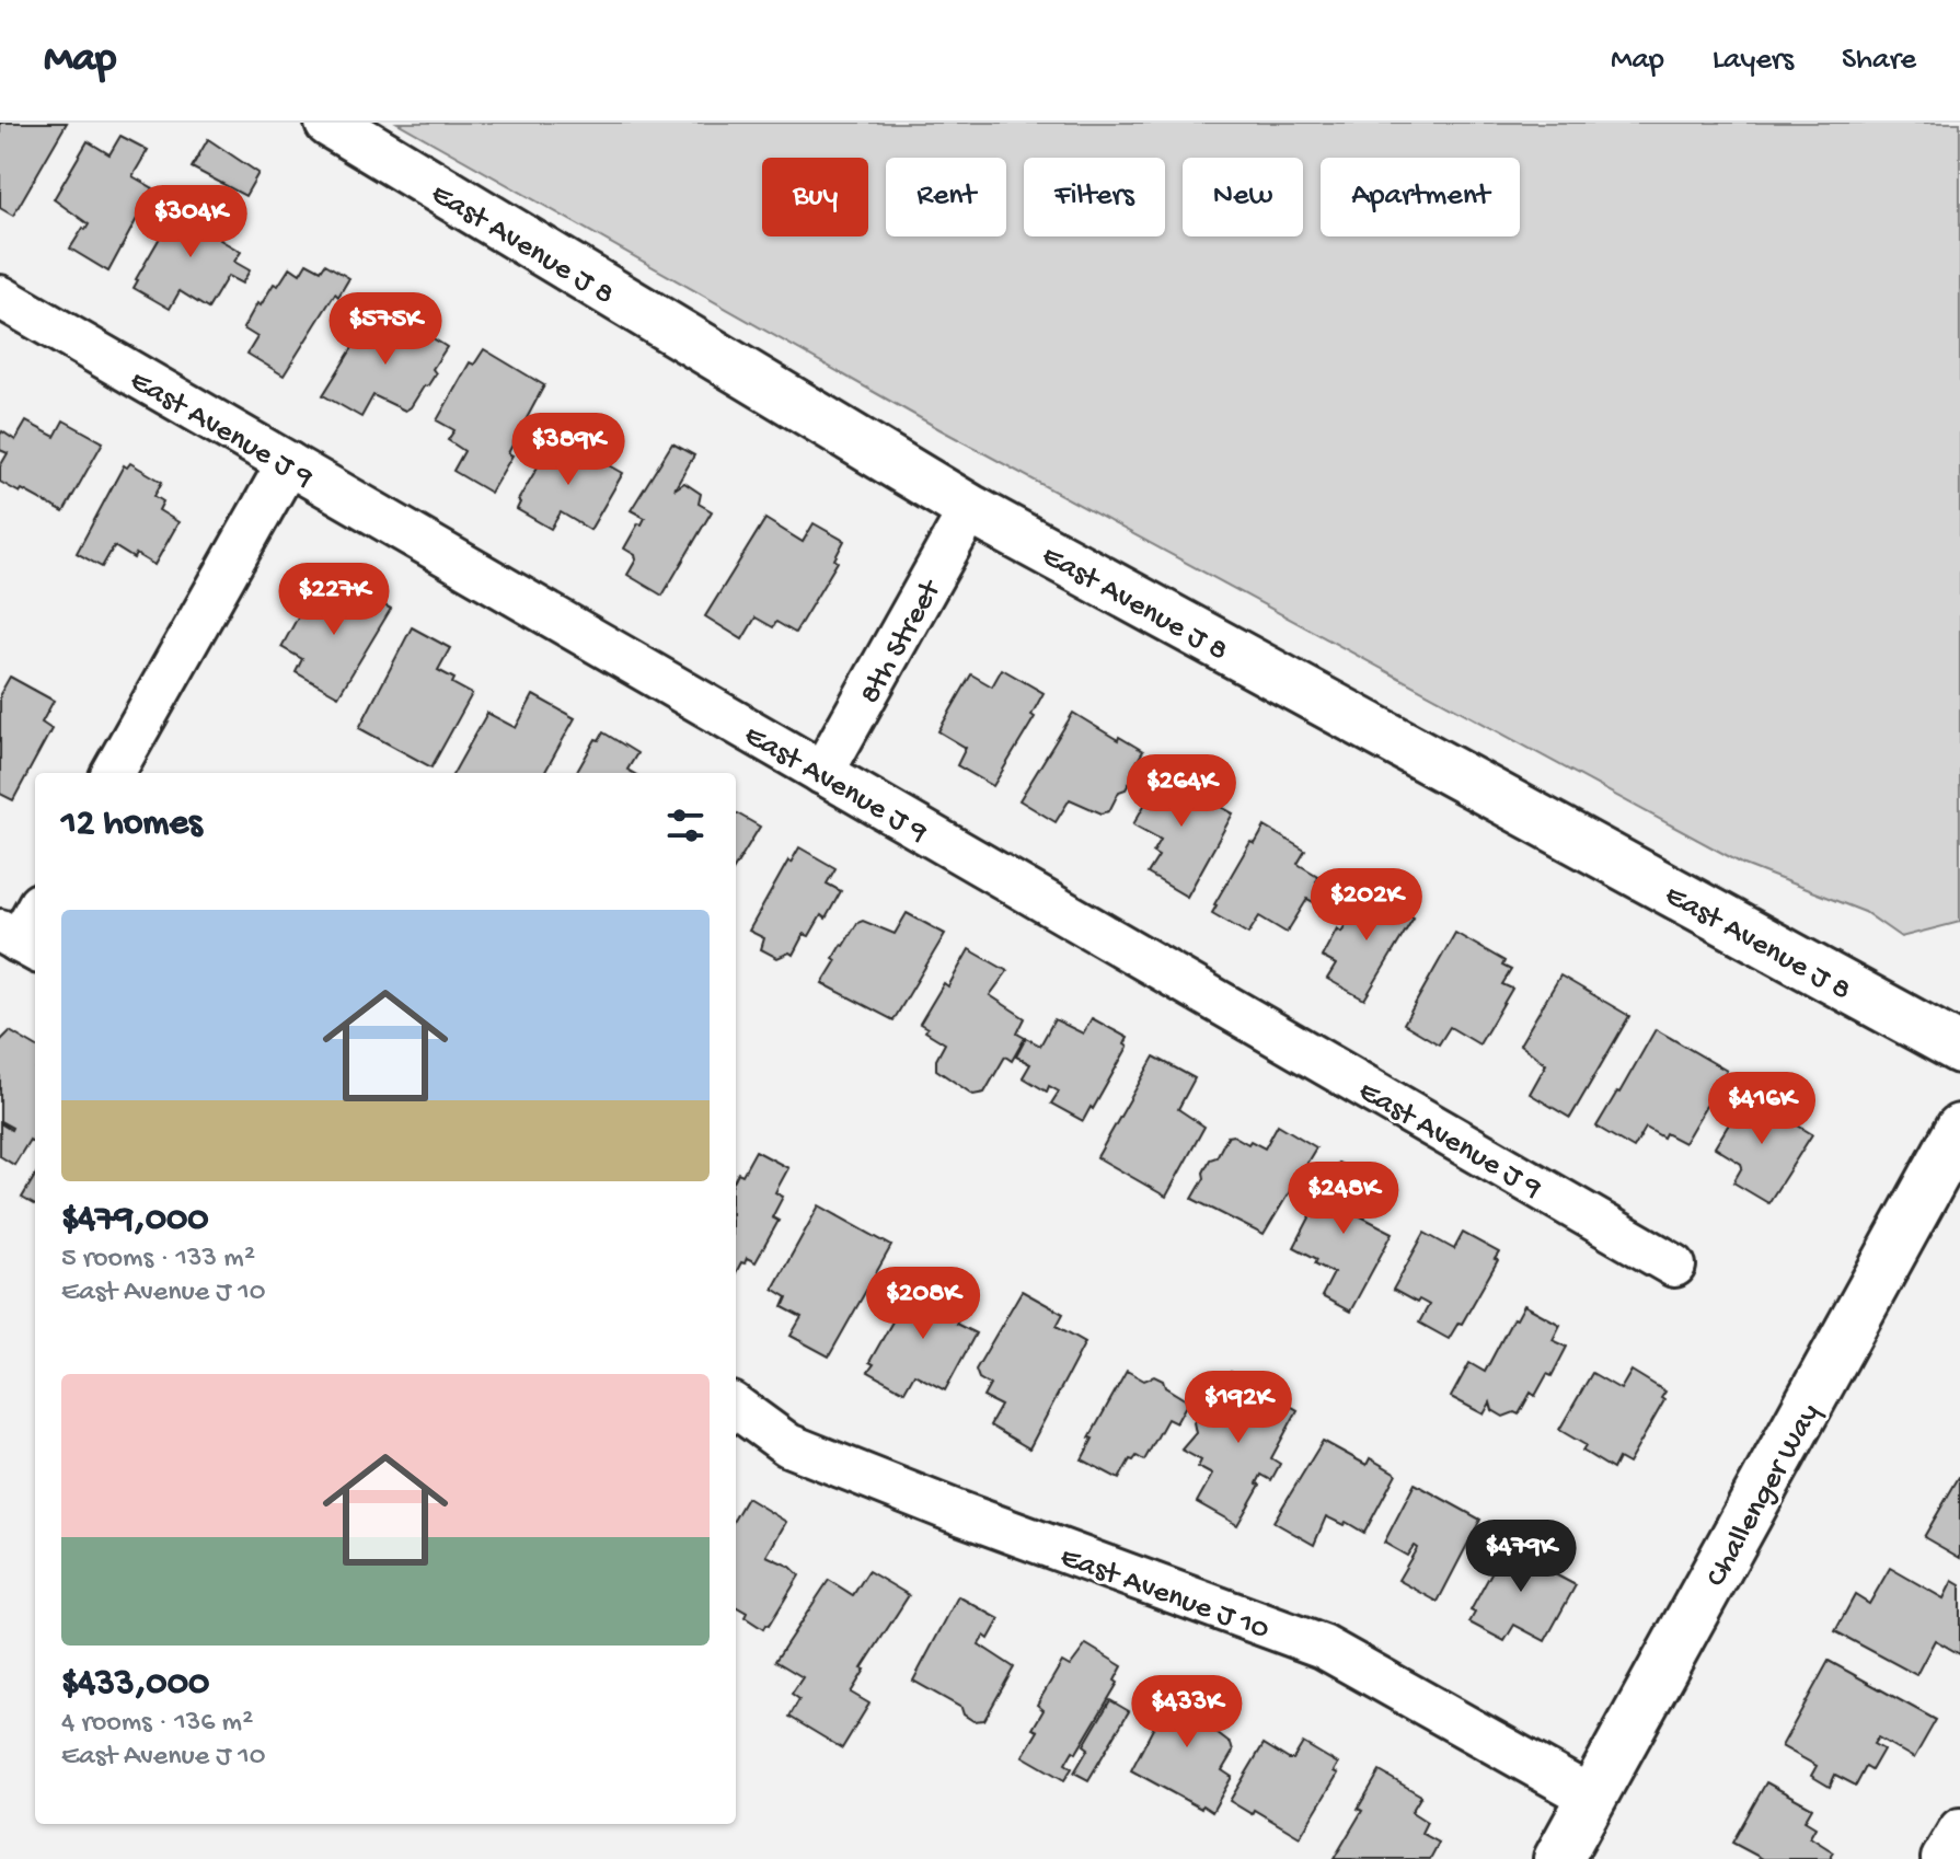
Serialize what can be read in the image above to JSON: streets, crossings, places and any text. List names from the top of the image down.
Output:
{
  "streets": {
    "street": [
      "East Avenue J 8",
      "East Avenue J 9",
      "8th Street",
      "Challenger Way",
      "East Avenue J 10"
    ]
  },
  "crossings": [
    ["East Avenue J 8", "8th Street"],
    ["East Avenue J 9", "8th Street"],
    ["Challenger Way", "East Avenue J 10"]
  ],
  "page": {
    "header": "Map",
    "nav": ["Map", "Layers", "Share"],
    "chip": [
      "Buy",
      "Rent",
      "Filters",
      "New",
      "Apartment"
    ],
    "price": [
      "$304K",
      "$575K",
      "$389K",
      "$227K",
      "$264K",
      "$202K",
      "$416K",
      "$248K",
      "$208K",
      "$192K",
      "$479K",
      "$433K"
    ],
    "heading": "12 homes",
    "list": [
      {
        "name": "$479,000",
        "note": "5 rooms · 133 m² · East Avenue J 10"
      },
      {
        "name": "$433,000",
        "note": "4 rooms · 136 m² · East Avenue J 10"
      }
    ]
  }
}
